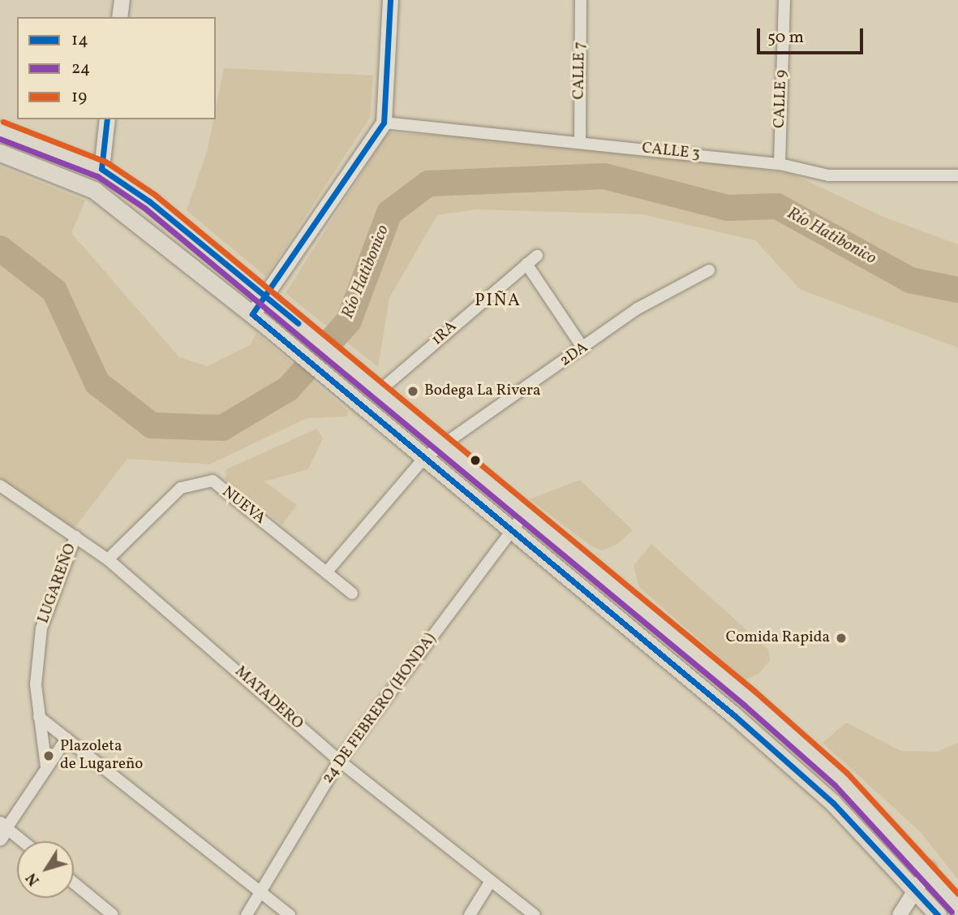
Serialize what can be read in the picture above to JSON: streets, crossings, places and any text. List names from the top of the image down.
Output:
{
  "streets": {
    "street": [
      "CALLE 7",
      "CALLE 9",
      "CALLE 3",
      "1RA",
      "2DA",
      "NUEVA",
      "LUGAREÑO",
      "MATADERO",
      "24 DE FEBRERO (HONDA)"
    ]
  },
  "crossings": [
    ["CALLE 7", "CALLE 3"],
    ["CALLE 9", "CALLE 3"],
    ["NUEVA", "MATADERO"],
    ["LUGAREÑO", "MATADERO"],
    ["MATADERO", "24 DE FEBRERO (HONDA)"]
  ],
  "districts": ["PIÑA"],
  "water": ["Río Hatibonico"],
  "places": ["Bodega La Rivera", "Comida Rapida", "Plazoleta de Lugareño"],
  "lines": ["transit line 14", "transit line 19", "transit line 24"],
  "legend": ["14", "24", "19"],
  "scale_bar": "50 m",
  "north": "bottom left"
}
